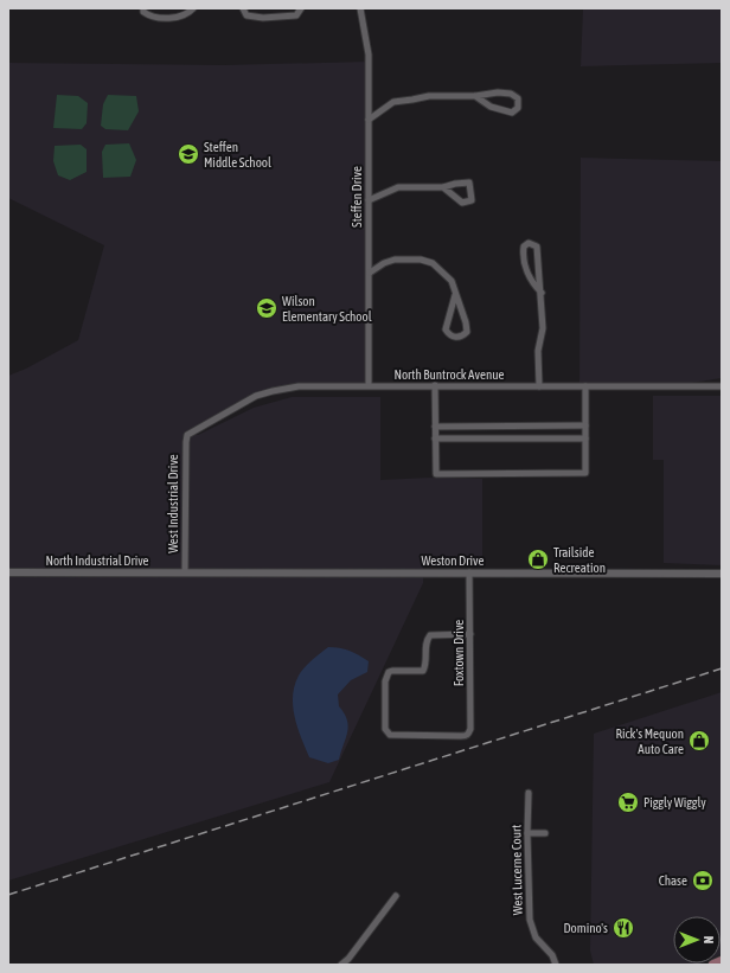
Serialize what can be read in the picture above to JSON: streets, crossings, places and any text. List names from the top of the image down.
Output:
{
  "streets": {
    "street": [
      "Steffen Drive",
      "North Buntrock Avenue",
      "West Industrial Drive",
      "North Industrial Drive",
      "Weston Drive",
      "Foxtown Drive",
      "West Lucerne Court"
    ]
  },
  "crossings": [
    ["Steffen Drive", "North Buntrock Avenue"],
    ["North Buntrock Avenue", "West Industrial Drive"],
    ["West Industrial Drive", "North Industrial Drive"],
    ["West Industrial Drive", "Weston Drive"],
    ["North Industrial Drive", "Weston Drive"],
    ["Weston Drive", "Foxtown Drive"]
  ],
  "places": {
    "school or university": ["Steffen Middle School", "Wilson Elementary School"],
    "shop": ["Trailside Recreation", "Rick's Mequon Auto Care"],
    "supermarket": ["Piggly Wiggly"],
    "bank": ["Chase"],
    "restaurant": ["Domino's"]
  },
  "north": "right"
}
